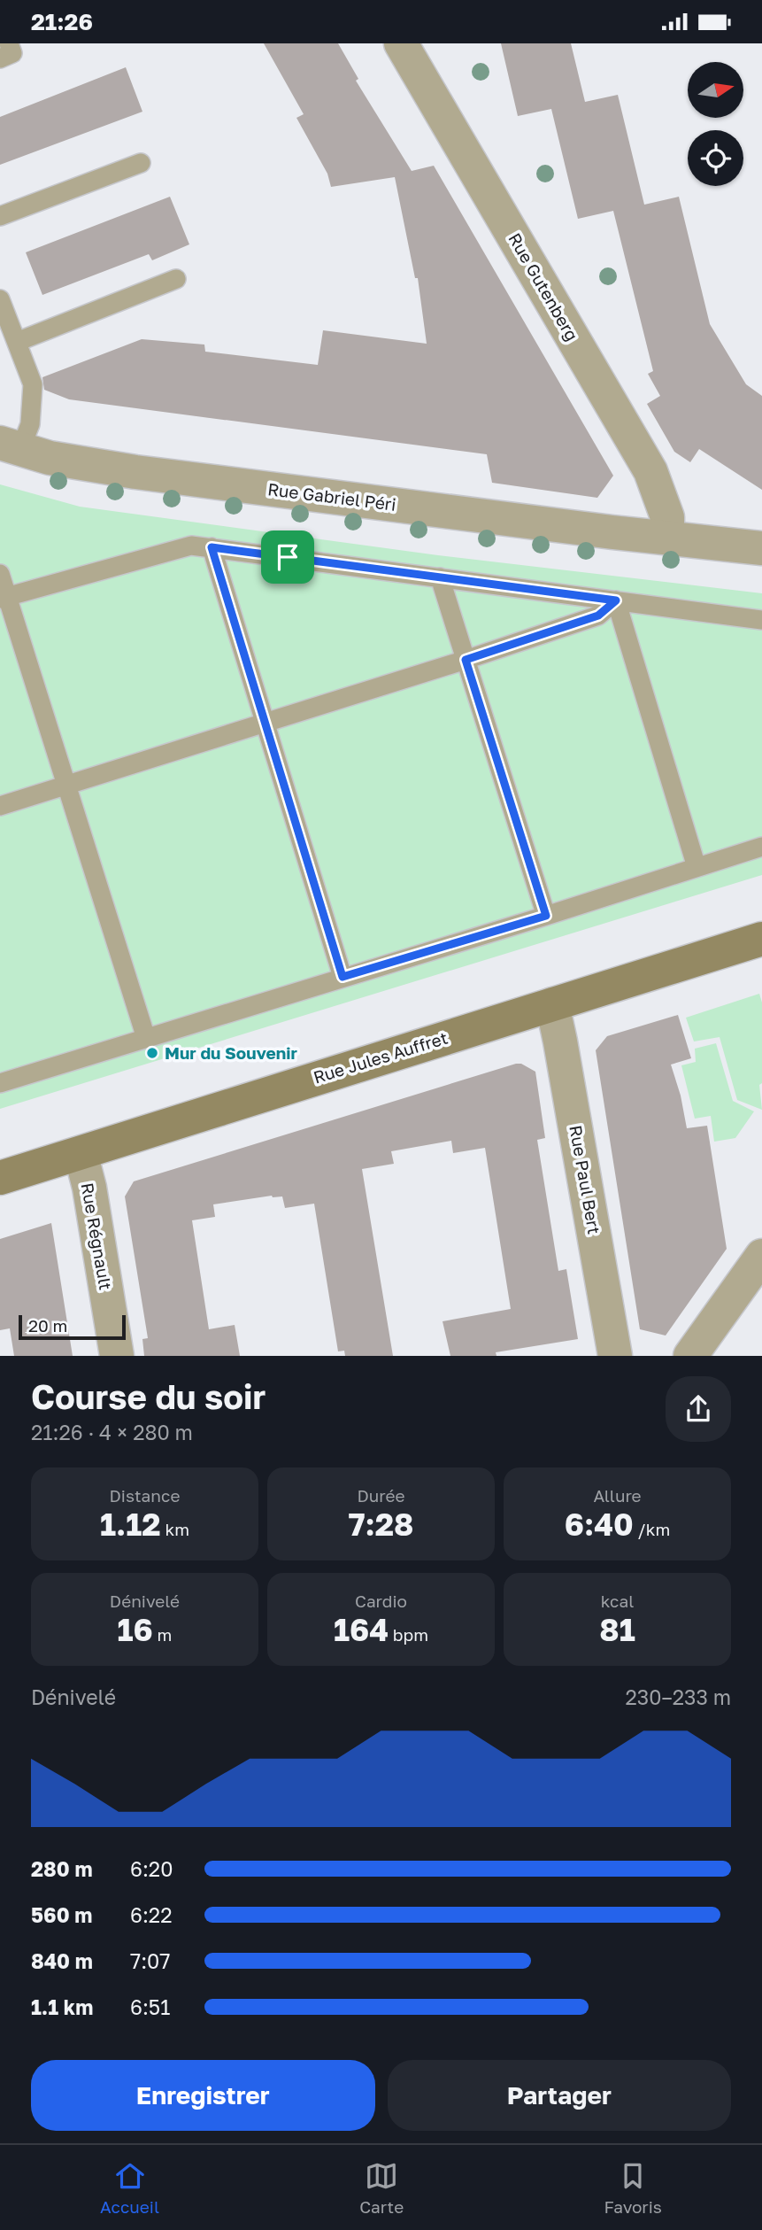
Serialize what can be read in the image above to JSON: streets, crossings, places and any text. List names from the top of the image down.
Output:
{
  "streets": {
    "main road": ["Rue Jules Auffret"],
    "street": [
      "Rue Gutenberg",
      "Rue Gabriel Péri",
      "Rue Paul Bert",
      "Rue Régnault"
    ]
  },
  "crossings": [
    ["Rue Gutenberg", "Rue Gabriel Péri"],
    ["Rue Jules Auffret", "Rue Paul Bert"],
    ["Rue Jules Auffret", "Rue Régnault"]
  ],
  "places": ["Mur du Souvenir"],
  "scale_bar": "20 m",
  "north": "right",
  "page": {
    "status": "21:26",
    "scale": "20 m",
    "heading": ["Course du soir", "21:26 · 4 × 280 m"],
    "stats": [
      ["Distance", "1.12 km"],
      ["Durée", "7:28"],
      ["Allure", "6:40 /km"],
      ["Dénivelé", "16 m"],
      ["Cardio", "164 bpm"],
      ["kcal", "81"]
    ],
    "chart": ["Dénivelé", "230–233 m"],
    "list": [
      {
        "name": "280 m",
        "note": "6:20"
      },
      {
        "name": "560 m",
        "note": "6:22"
      },
      {
        "name": "840 m",
        "note": "7:07"
      },
      {
        "name": "1.1 km",
        "note": "6:51"
      }
    ],
    "buttons": ["Enregistrer", "Partager"],
    "tabs": ["Accueil", "Carte", "Favoris"]
  }
}
